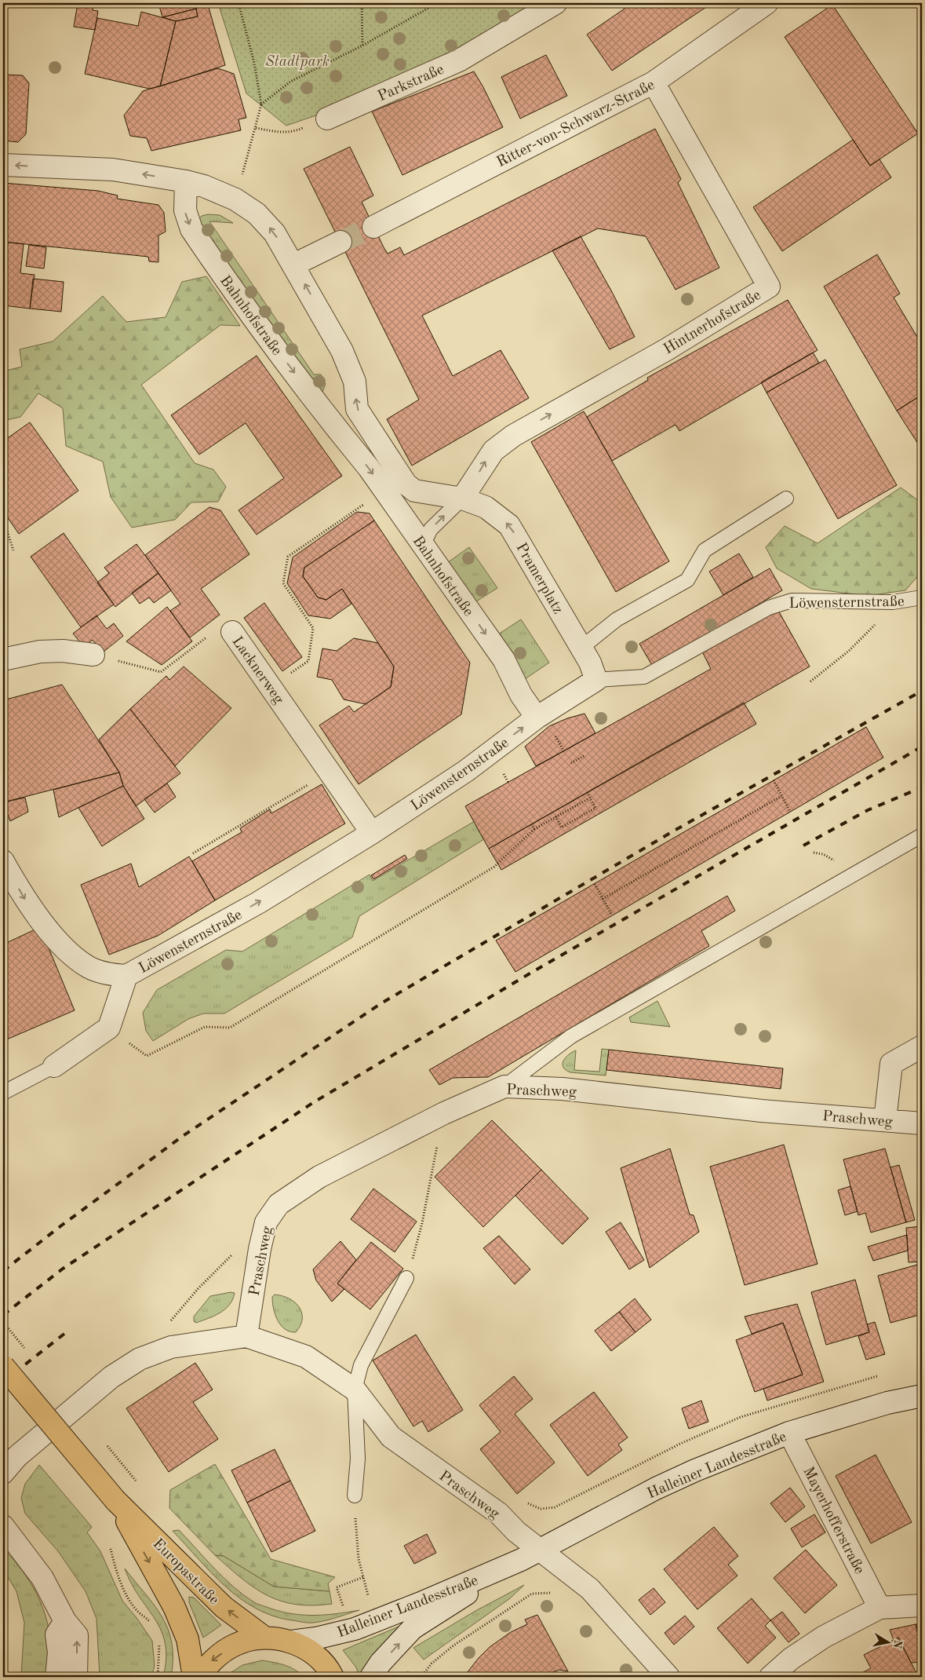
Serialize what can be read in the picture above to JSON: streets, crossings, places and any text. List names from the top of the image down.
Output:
{
  "streets": {
    "main road": ["Europastraße"],
    "street": [
      "Parkstraße",
      "Ritter-von-Schwarz-Straße",
      "Bahnhofstraße",
      "Hintnerhofstraße",
      "Pramerplatz",
      "Löwensternstraße",
      "Lacknerweg",
      "Praschweg",
      "Halleiner Landesstraße",
      "Mayerhofferstraße"
    ]
  },
  "crossings": [
    ["Ritter-von-Schwarz-Straße", "Hintnerhofstraße"],
    ["Bahnhofstraße", "Löwensternstraße"],
    ["Hintnerhofstraße", "Pramerplatz"],
    ["Pramerplatz", "Löwensternstraße"],
    ["Löwensternstraße", "Lacknerweg"],
    ["Praschweg", "Halleiner Landesstraße"],
    ["Halleiner Landesstraße", "Mayerhofferstraße"],
    ["Halleiner Landesstraße", "Europastraße"]
  ],
  "one_way": ["Pramerplatz", "Löwensternstraße"],
  "parks": ["Stadtpark"],
  "north": "right"
}
